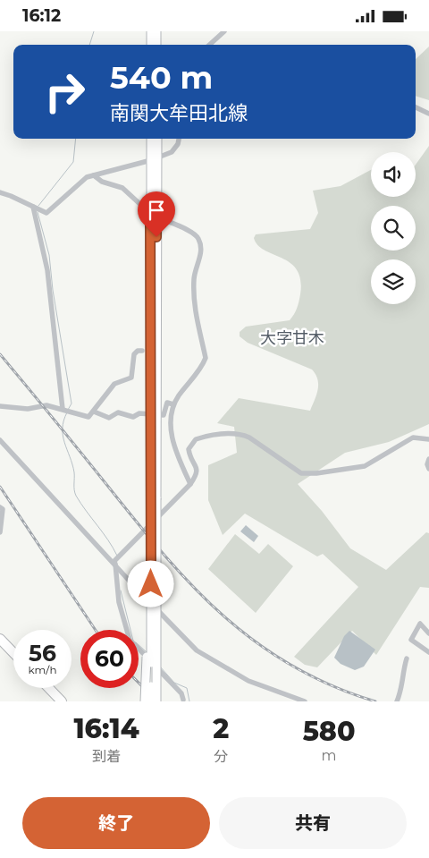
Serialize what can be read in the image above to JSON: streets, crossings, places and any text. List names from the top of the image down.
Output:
{
  "districts": ["大字甘木"],
  "page": {
    "status": "16:12",
    "turn": ["540 m", "南関大牟田北線"],
    "speed": "56 km/h",
    "limit": "60",
    "eta": [
      "16:14",
      "到着",
      "2",
      "分",
      "580",
      "m"
    ],
    "buttons": ["終了", "共有"]
  }
}
